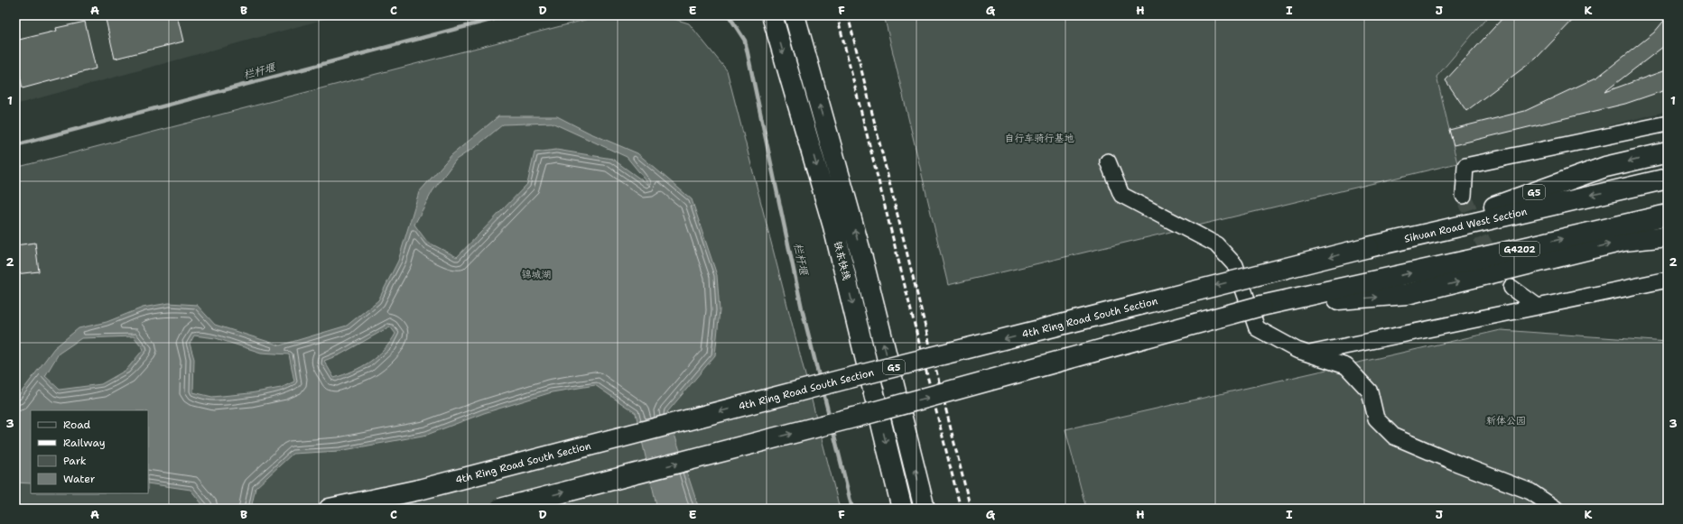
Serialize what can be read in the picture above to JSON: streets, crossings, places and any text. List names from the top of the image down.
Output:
{
  "streets": {
    "main road": [
      "G5",
      "Sihuan Road West Section",
      "G4202",
      "铁东快线",
      "4th Ring Road South Section"
    ]
  },
  "crossings": [
    ["G5", "Sihuan Road West Section"],
    ["Sihuan Road West Section", "4th Ring Road South Section"]
  ],
  "water": ["栏杆堰"],
  "parks": ["自行车骑行基地", "锦城湖", "新体公园"],
  "legend": [
    "Road",
    "Railway",
    "Park",
    "Water"
  ],
  "grid": {
    "columns": [
      "A",
      "B",
      "C",
      "D",
      "E",
      "F",
      "G",
      "H",
      "I",
      "J",
      "K"
    ],
    "rows": ["1", "2", "3"]
  }
}
